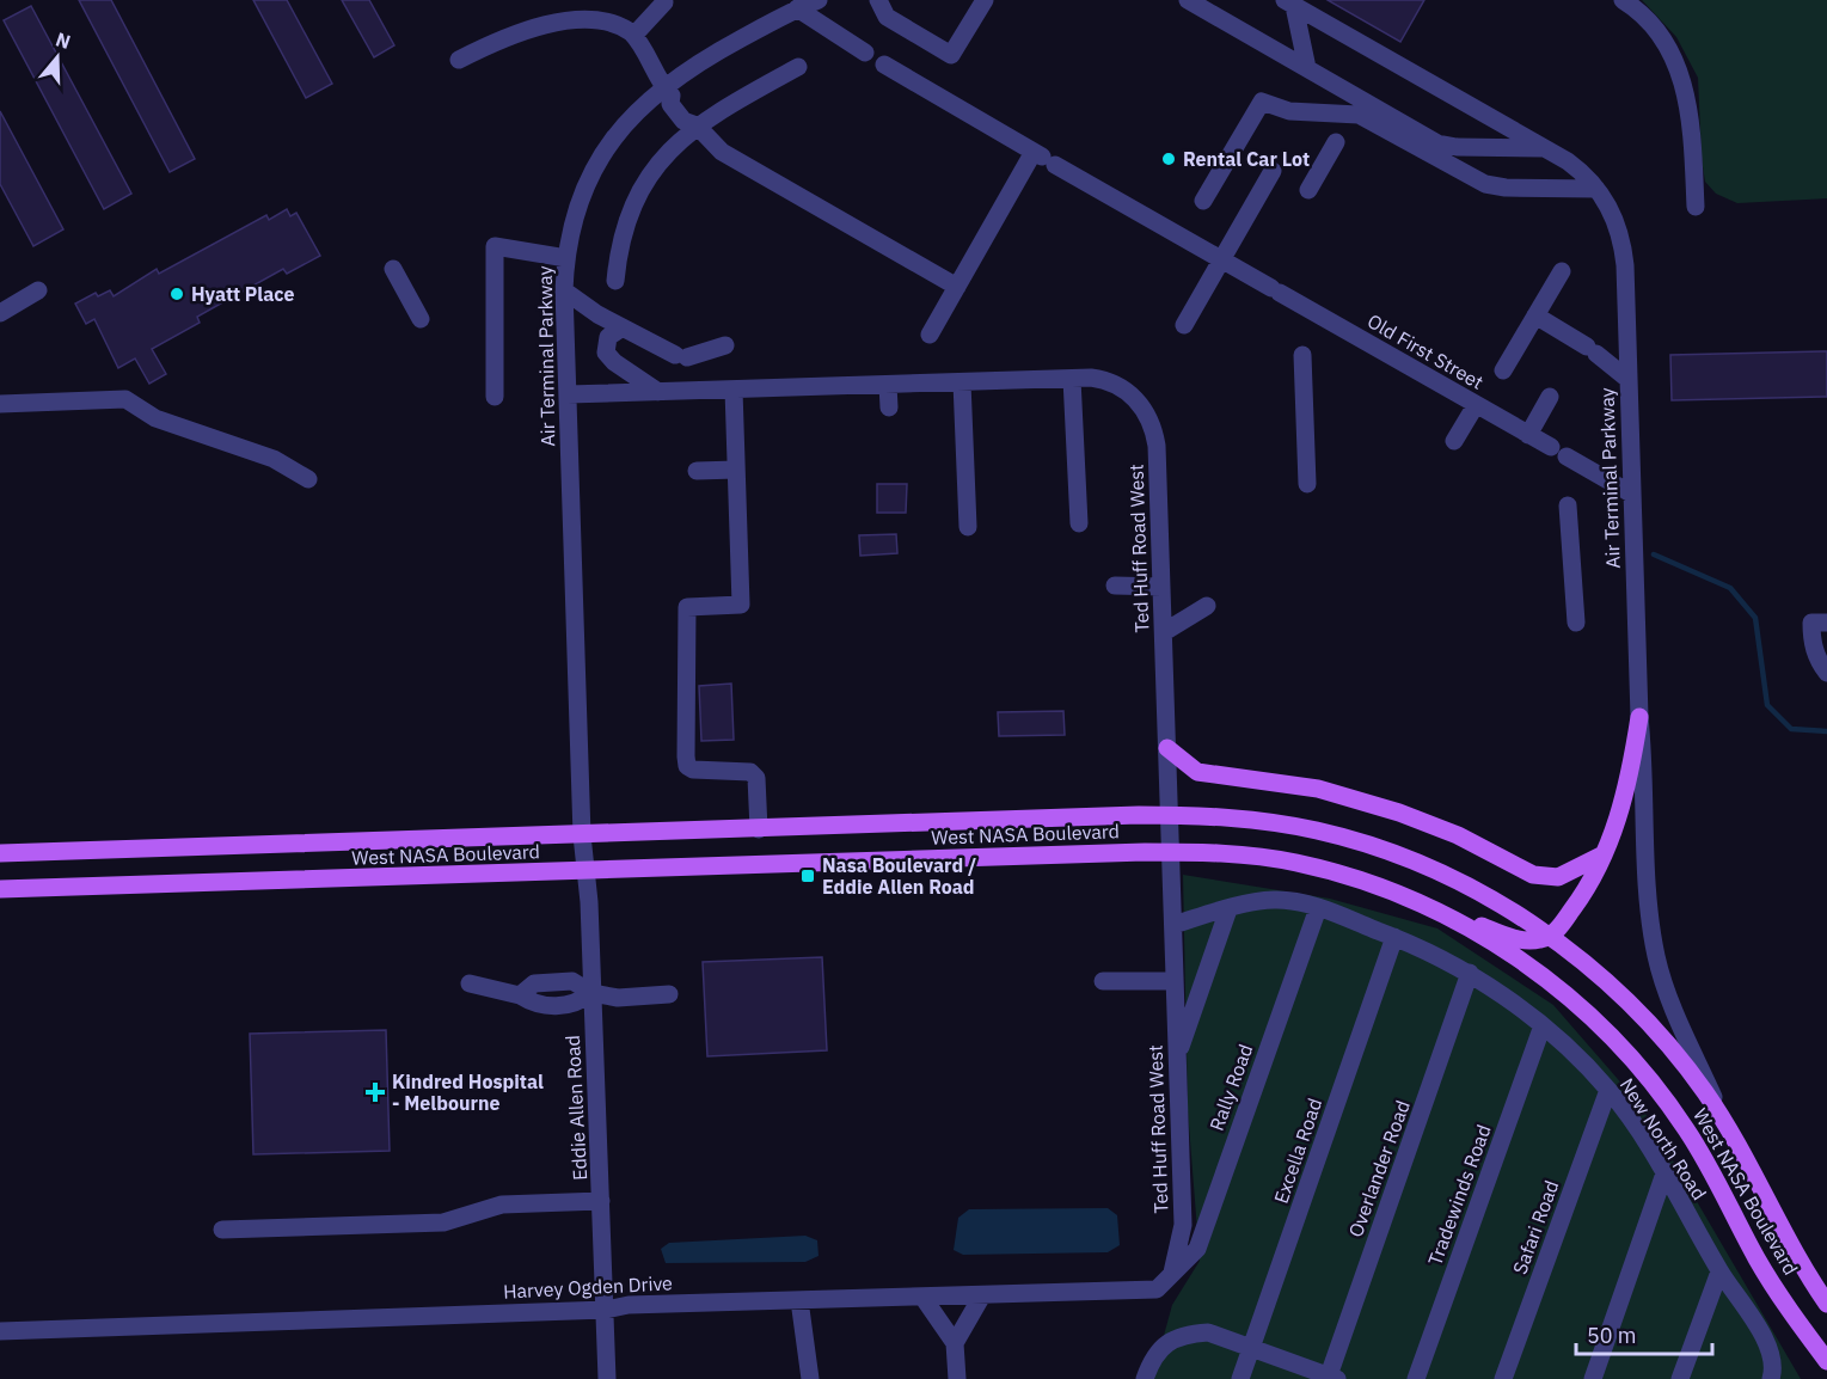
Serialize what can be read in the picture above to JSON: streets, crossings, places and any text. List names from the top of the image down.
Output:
{
  "streets": {
    "main road": ["West NASA Boulevard"],
    "street": [
      "Old First Street",
      "Air Terminal Parkway",
      "Ted Huff Road West",
      "Rally Road",
      "Eddie Allen Road",
      "New North Road",
      "Excella Road",
      "Overlander Road",
      "Tradewinds Road",
      "Safari Road",
      "Harvey Ogden Drive"
    ]
  },
  "crossings": [
    ["Old First Street", "Air Terminal Parkway"],
    ["Air Terminal Parkway", "Ted Huff Road West"],
    ["Air Terminal Parkway", "West NASA Boulevard"],
    ["Air Terminal Parkway", "Eddie Allen Road"],
    ["Ted Huff Road West", "West NASA Boulevard"],
    ["Ted Huff Road West", "Rally Road"],
    ["Ted Huff Road West", "New North Road"],
    ["Ted Huff Road West", "Harvey Ogden Drive"],
    ["West NASA Boulevard", "Eddie Allen Road"],
    ["Rally Road", "New North Road"],
    ["Rally Road", "Harvey Ogden Drive"],
    ["Eddie Allen Road", "Harvey Ogden Drive"],
    ["New North Road", "Excella Road"],
    ["New North Road", "Overlander Road"],
    ["New North Road", "Tradewinds Road"],
    ["New North Road", "Safari Road"]
  ],
  "places": {
    "other": ["Rental Car Lot", "Hyatt Place"],
    "transit": ["Nasa Boulevard / Eddie Allen Road"],
    "health": ["Kindred Hospital - Melbourne"]
  },
  "scale_bar": "50 m",
  "north": "top"
}
